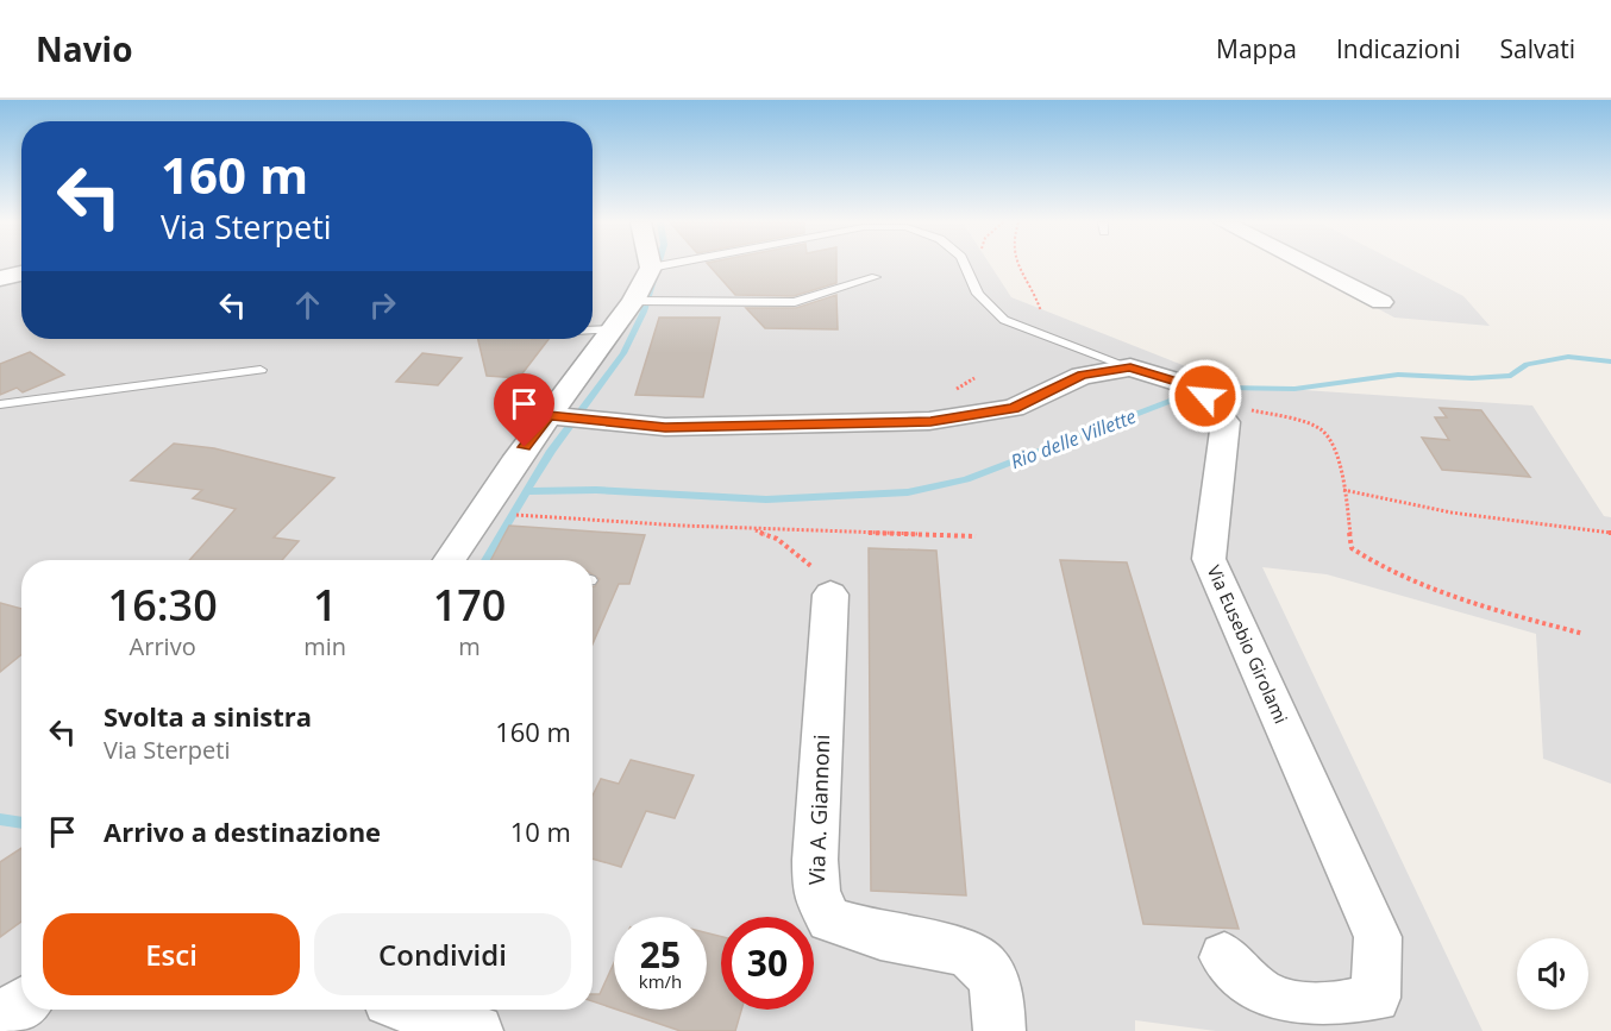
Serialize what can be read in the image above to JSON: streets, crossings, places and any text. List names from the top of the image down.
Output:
{
  "streets": {
    "street": ["Via Eusebio Girolami", "Via A. Giannoni"]
  },
  "water": ["Rio delle Villette"],
  "page": {
    "header": "Navio",
    "nav": ["Mappa", "Indicazioni", "Salvati"],
    "turn": ["160 m", "Via Sterpeti"],
    "eta": [
      "16:30",
      "Arrivo",
      "1",
      "min",
      "170",
      "m"
    ],
    "list": [
      {
        "name": "Svolta a sinistra",
        "note": "Via Sterpeti",
        "value": "160 m"
      },
      {
        "name": "Arrivo a destinazione",
        "value": "10 m"
      }
    ],
    "buttons": ["Esci", "Condividi"],
    "speed": "25 km/h",
    "limit": "30"
  }
}
